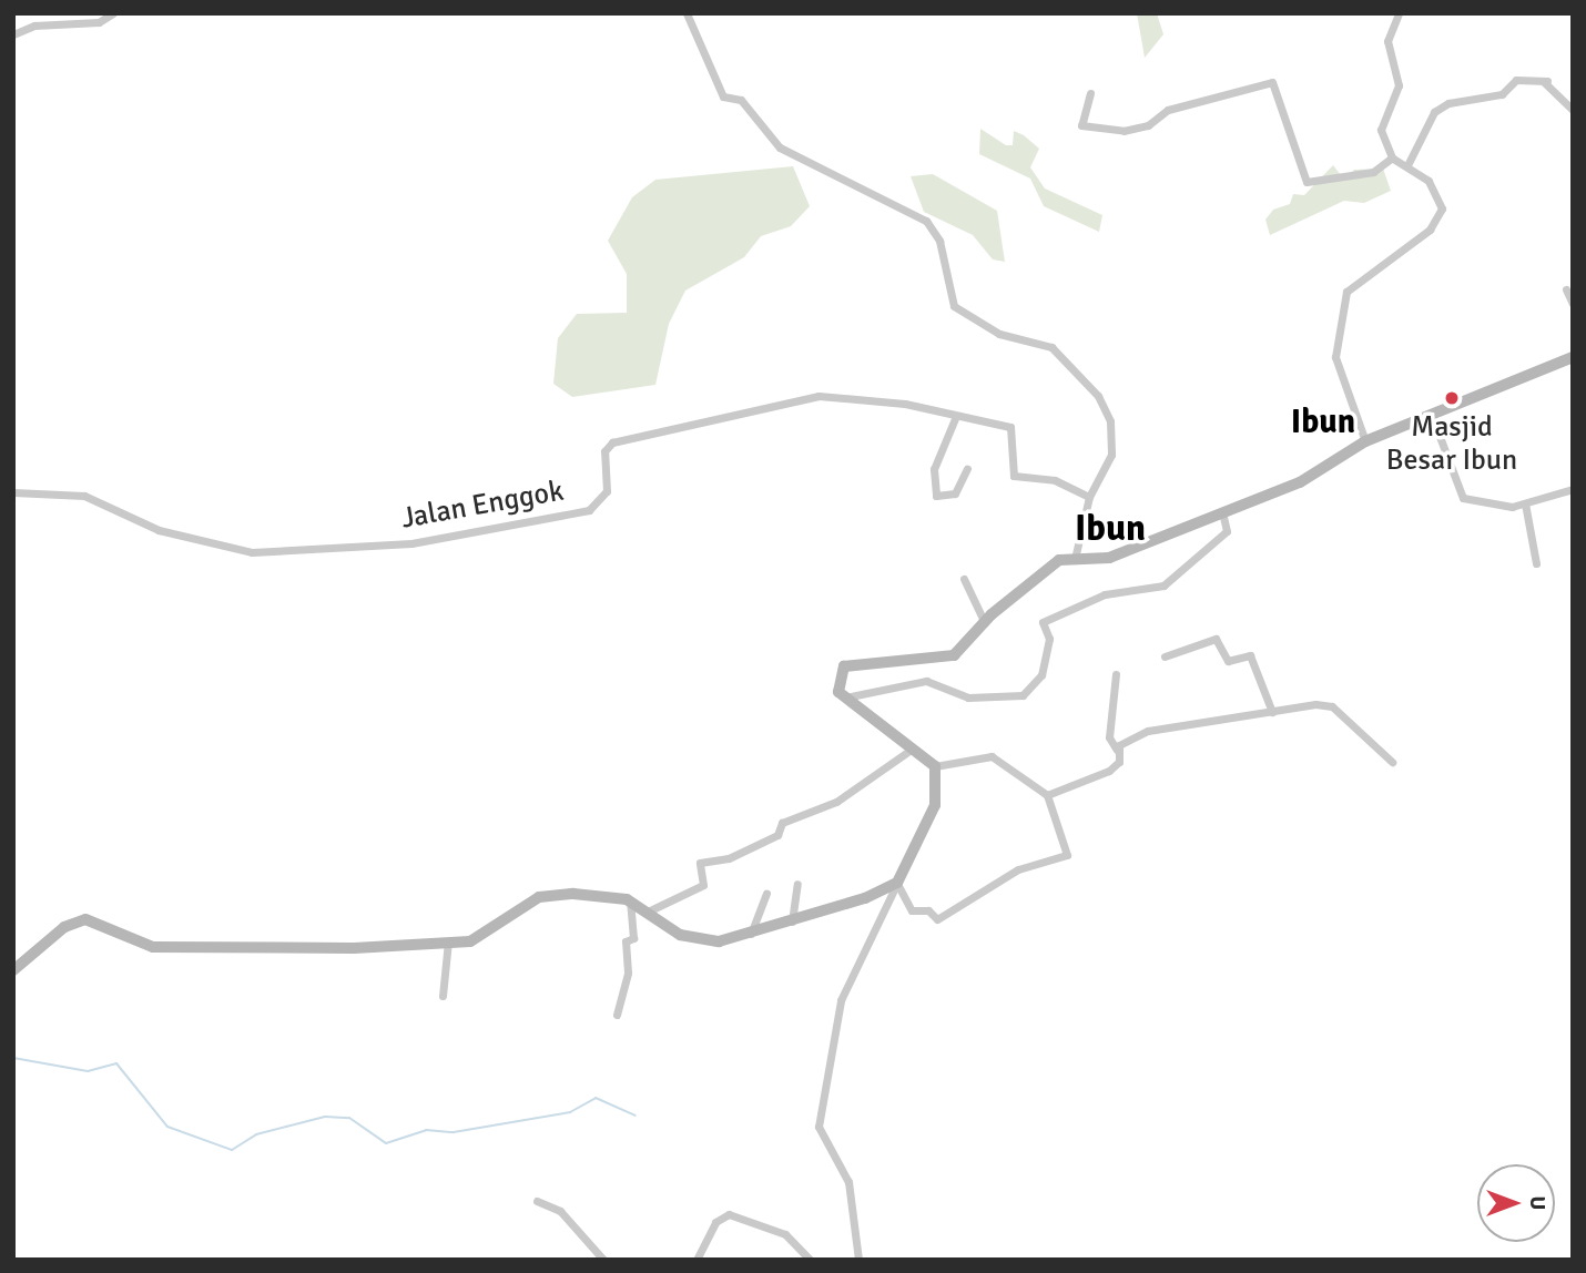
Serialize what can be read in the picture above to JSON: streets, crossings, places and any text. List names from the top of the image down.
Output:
{
  "streets": {
    "street": ["Jalan Enggok"]
  },
  "districts": ["Ibun", "Ibun"],
  "places": ["Masjid Besar Ibun"],
  "north": "right"
}
